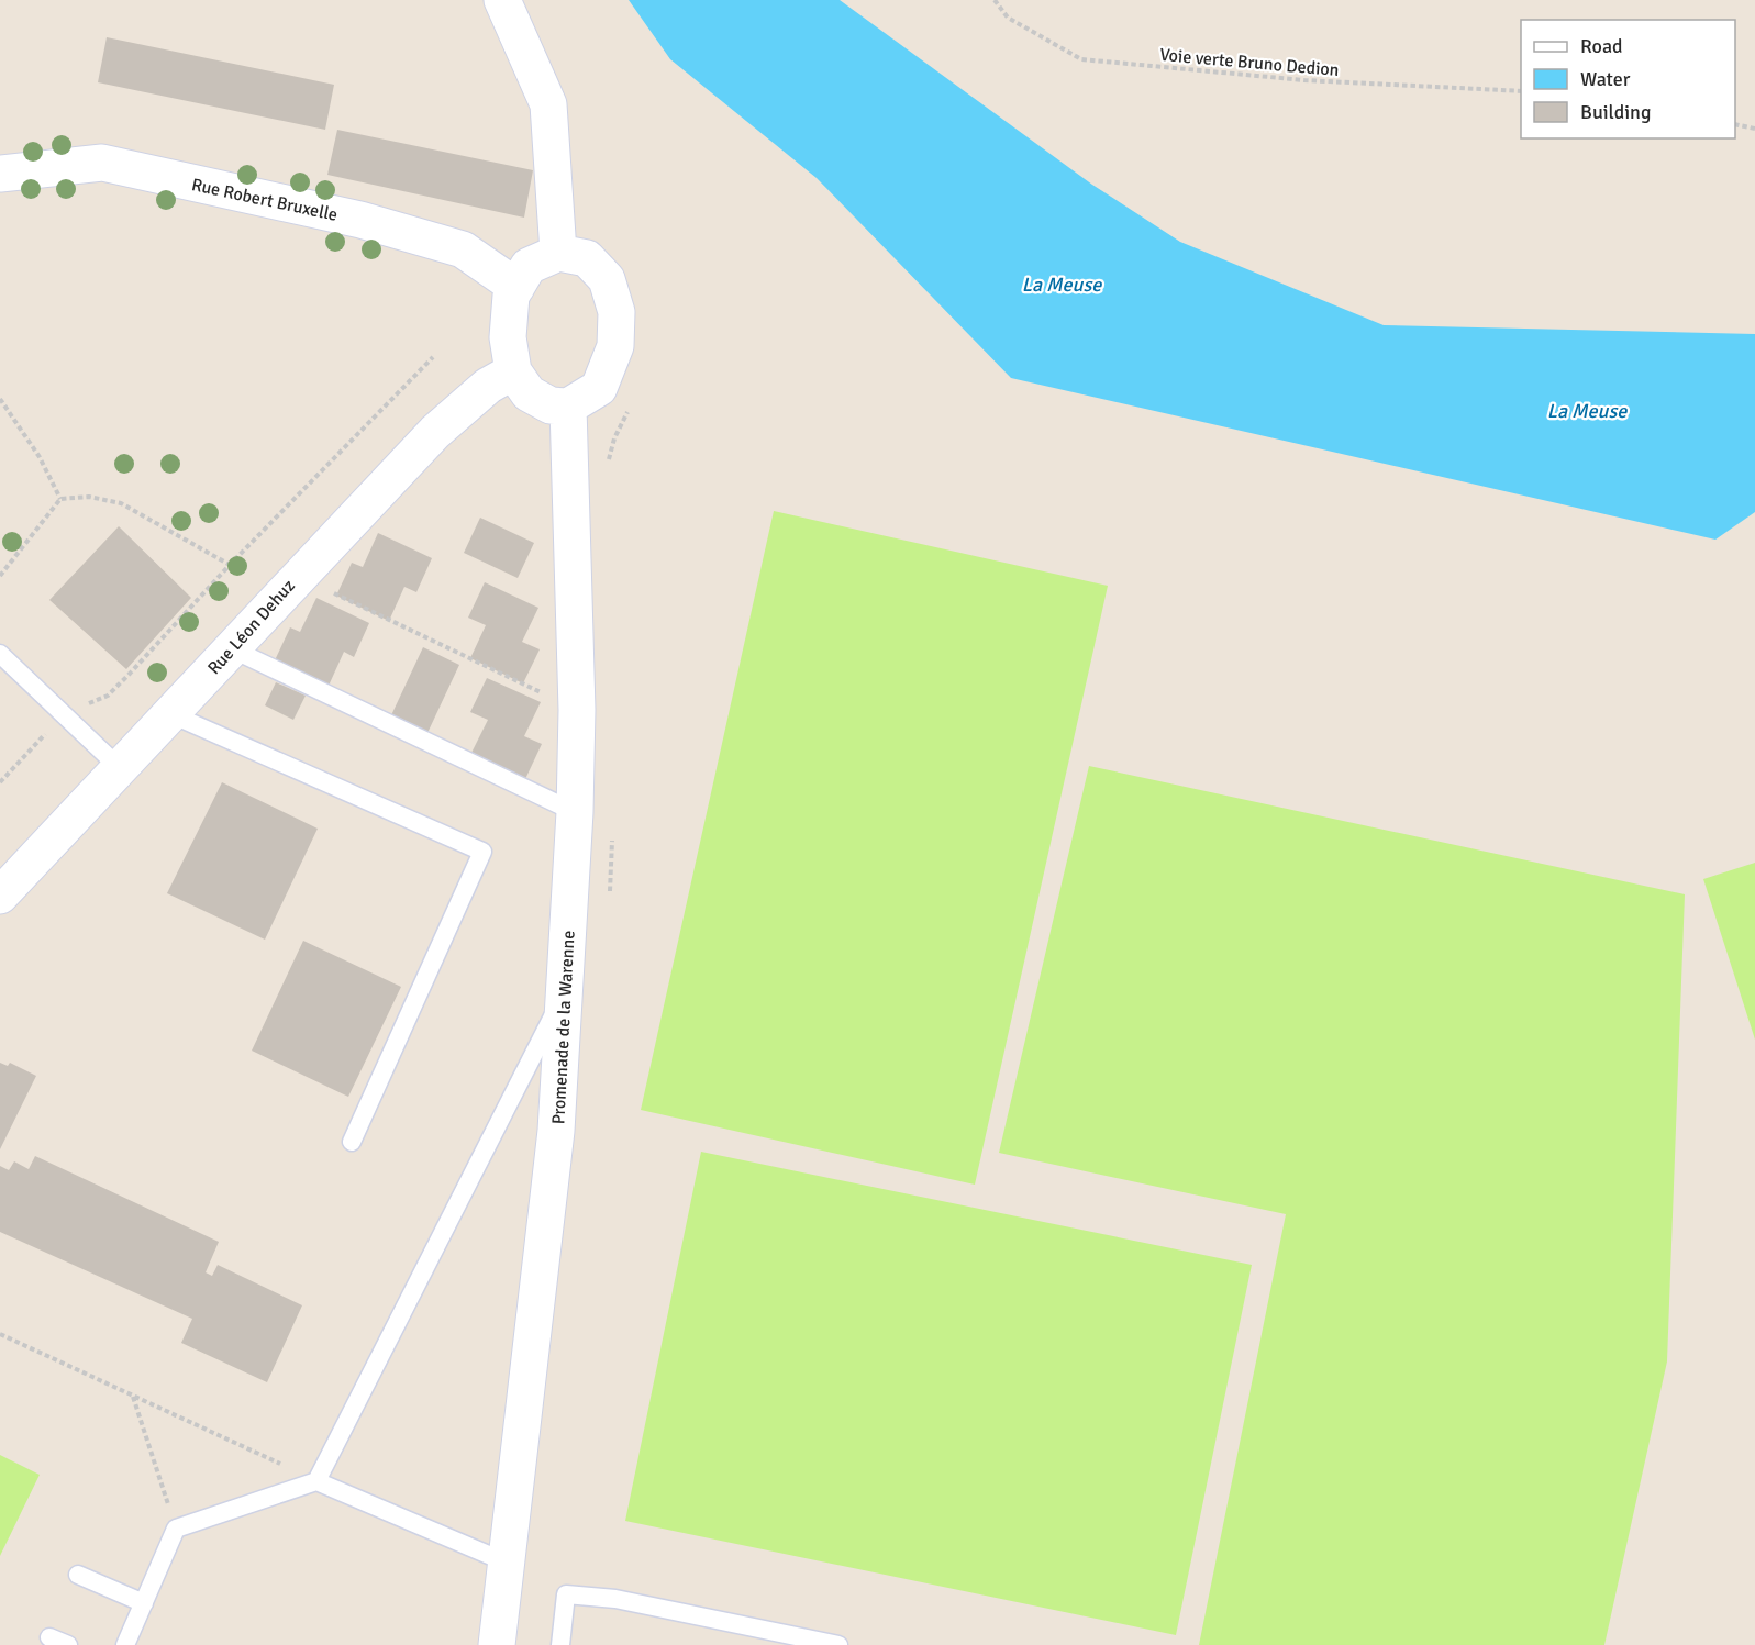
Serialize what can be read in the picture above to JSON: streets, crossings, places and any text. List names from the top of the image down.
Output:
{
  "streets": {
    "street": ["Rue Robert Bruxelle", "Rue Léon Dehuz", "Promenade de la Warenne"],
    "path": ["Voie verte Bruno Dedion"]
  },
  "crossings": [
    ["Rue Robert Bruxelle", "Rue Léon Dehuz"],
    ["Rue Robert Bruxelle", "Promenade de la Warenne"],
    ["Rue Léon Dehuz", "Promenade de la Warenne"]
  ],
  "water": ["La Meuse"],
  "legend": ["Road", "Water", "Building"]
}
